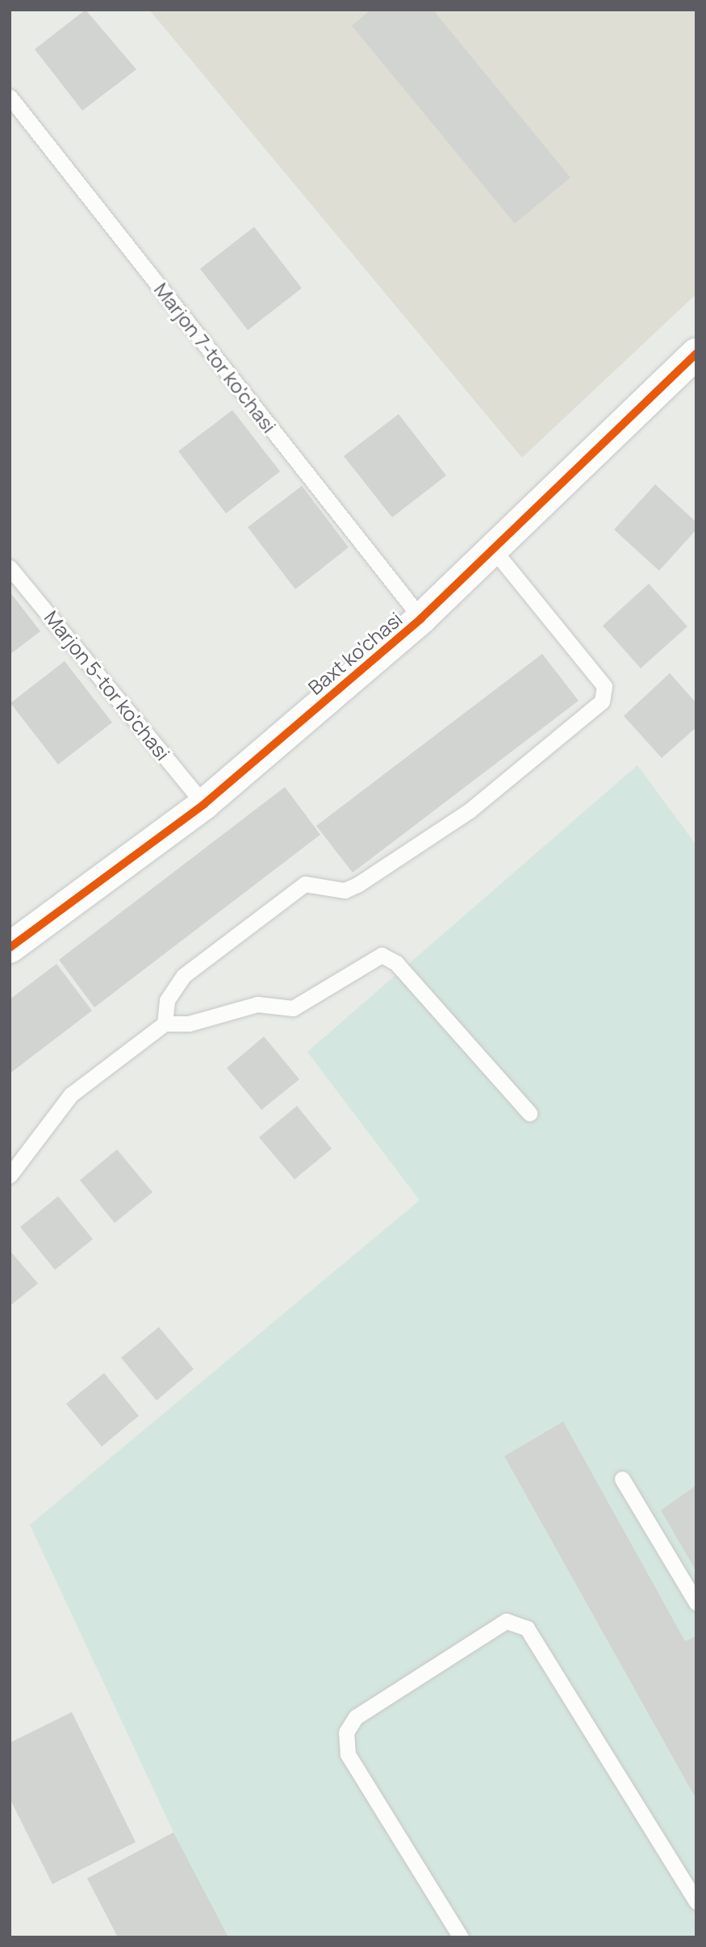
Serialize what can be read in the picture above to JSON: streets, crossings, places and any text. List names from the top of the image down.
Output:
{
  "streets": {
    "street": ["Baxt ko'chasi"],
    "lane": ["Marjon 7-tor ko'chasi", "Marjon 5-tor ko'chasi"]
  },
  "crossings": [
    ["Marjon 7-tor ko'chasi", "Baxt ko'chasi"],
    ["Baxt ko'chasi", "Marjon 5-tor ko'chasi"]
  ]
}
